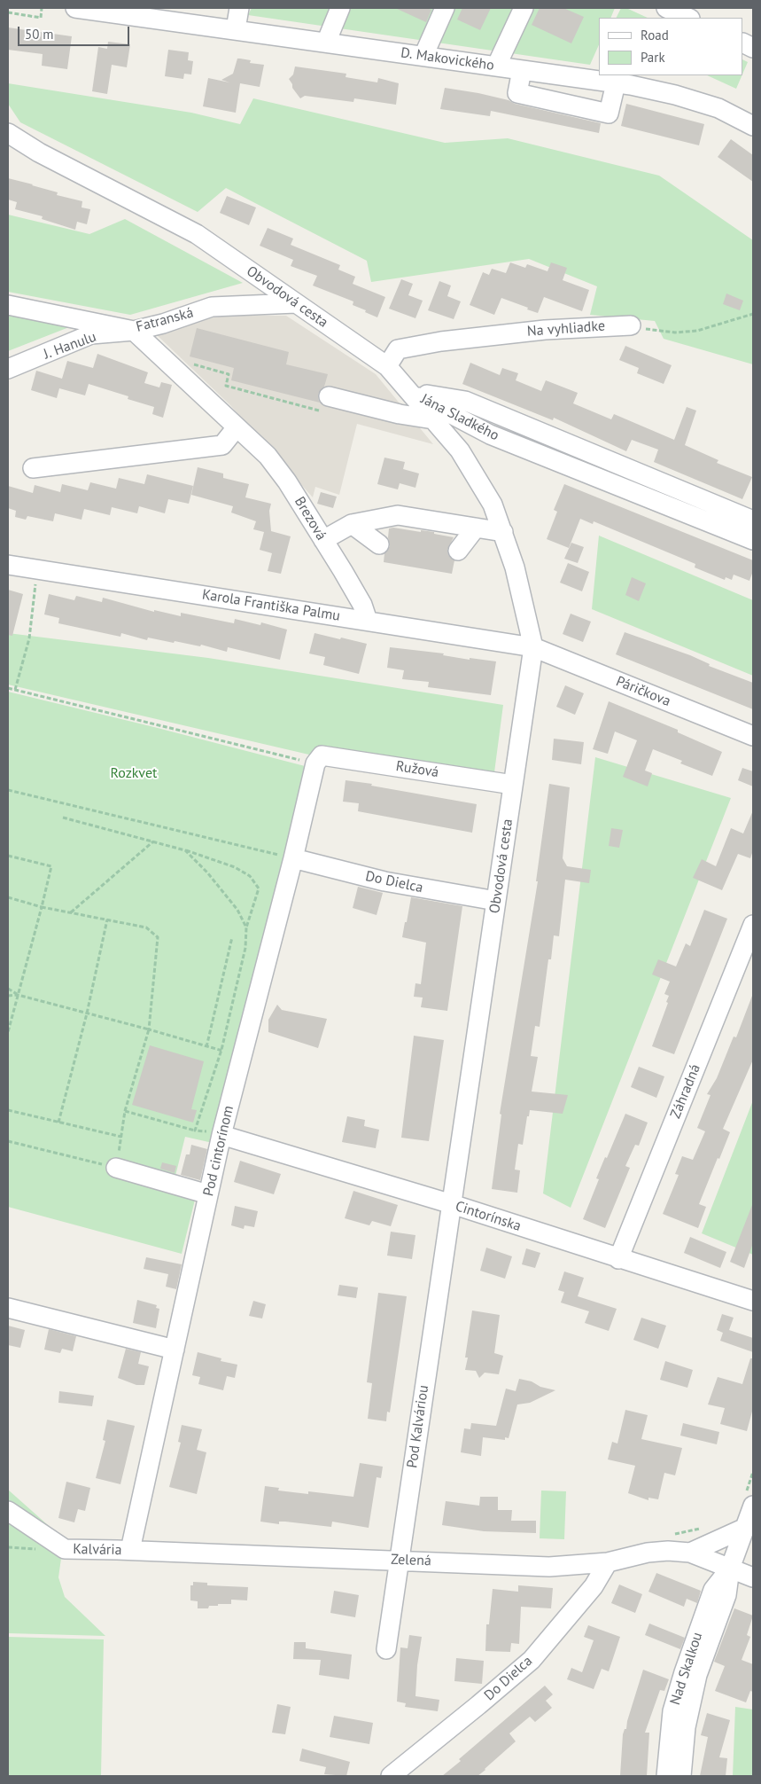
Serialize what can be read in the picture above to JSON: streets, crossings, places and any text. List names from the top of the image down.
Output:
{
  "streets": {
    "street": [
      "D. Makovického",
      "Obvodová cesta",
      "Fatranská",
      "Na vyhliadke",
      "J. Hanulu",
      "Jána Sladkého",
      "Brezová",
      "Karola Františka Palmu",
      "Páričkova",
      "Ružová",
      "Do Dielca",
      "Záhradná",
      "Pod cintorínom",
      "Cintorínska",
      "Pod Kalváriou",
      "Kalvária",
      "Zelená",
      "Nad Skalkou"
    ]
  },
  "crossings": [
    ["Obvodová cesta", "Fatranská"],
    ["Obvodová cesta", "Na vyhliadke"],
    ["Obvodová cesta", "Jána Sladkého"],
    ["Obvodová cesta", "Karola Františka Palmu"],
    ["Obvodová cesta", "Páričkova"],
    ["Obvodová cesta", "Ružová"],
    ["Obvodová cesta", "Do Dielca"],
    ["Obvodová cesta", "Cintorínska"],
    ["Obvodová cesta", "Pod Kalváriou"],
    ["Fatranská", "J. Hanulu"],
    ["Fatranská", "Brezová"],
    ["J. Hanulu", "Brezová"],
    ["Brezová", "Karola Františka Palmu"],
    ["Karola Františka Palmu", "Páričkova"],
    ["Ružová", "Pod cintorínom"],
    ["Do Dielca", "Pod cintorínom"],
    ["Do Dielca", "Zelená"],
    ["Záhradná", "Cintorínska"],
    ["Pod cintorínom", "Cintorínska"],
    ["Pod cintorínom", "Kalvária"],
    ["Pod cintorínom", "Zelená"],
    ["Cintorínska", "Pod Kalváriou"],
    ["Pod Kalváriou", "Zelená"],
    ["Kalvária", "Zelená"],
    ["Zelená", "Nad Skalkou"]
  ],
  "parks": ["Rozkvet"],
  "legend": ["Road", "Park"],
  "scale_bar": "50 m"
}
